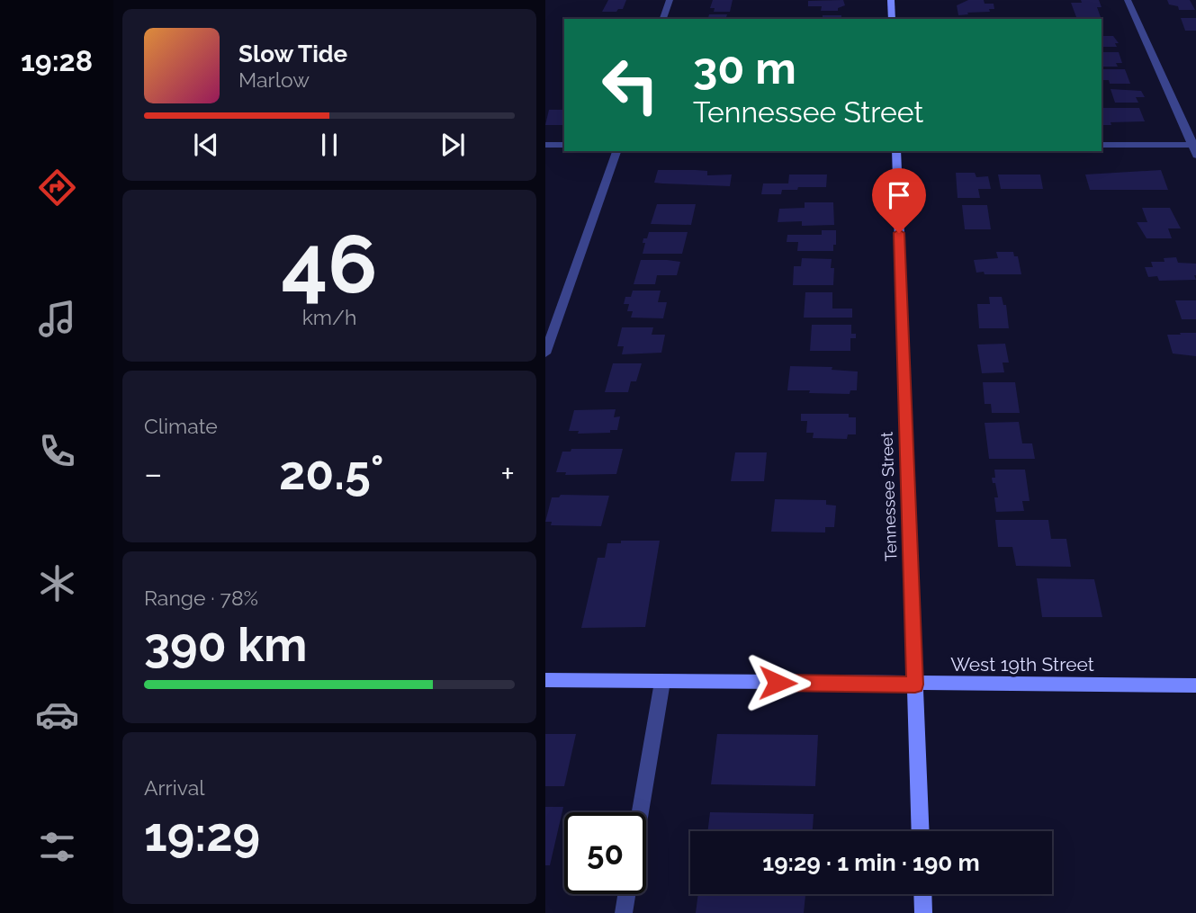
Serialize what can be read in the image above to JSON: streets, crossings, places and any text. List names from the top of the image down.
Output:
{
  "streets": {
    "street": ["Tennessee Street", "West 19th Street"]
  },
  "crossings": [
    ["Tennessee Street", "West 19th Street"]
  ],
  "page": {
    "tabs": "19:28",
    "turn": ["30 m", "Tennessee Street"],
    "song": ["Slow Tide", "Marlow"],
    "tile": [
      ["46", "km/h"],
      "Climate",
      ["Range · 78%", "390 km"],
      ["Arrival", "19:29"]
    ],
    "heat": ["−", "20.5°", "+"],
    "limit": "50",
    "trip": "19:29 · 1 min · 190 m"
  }
}
